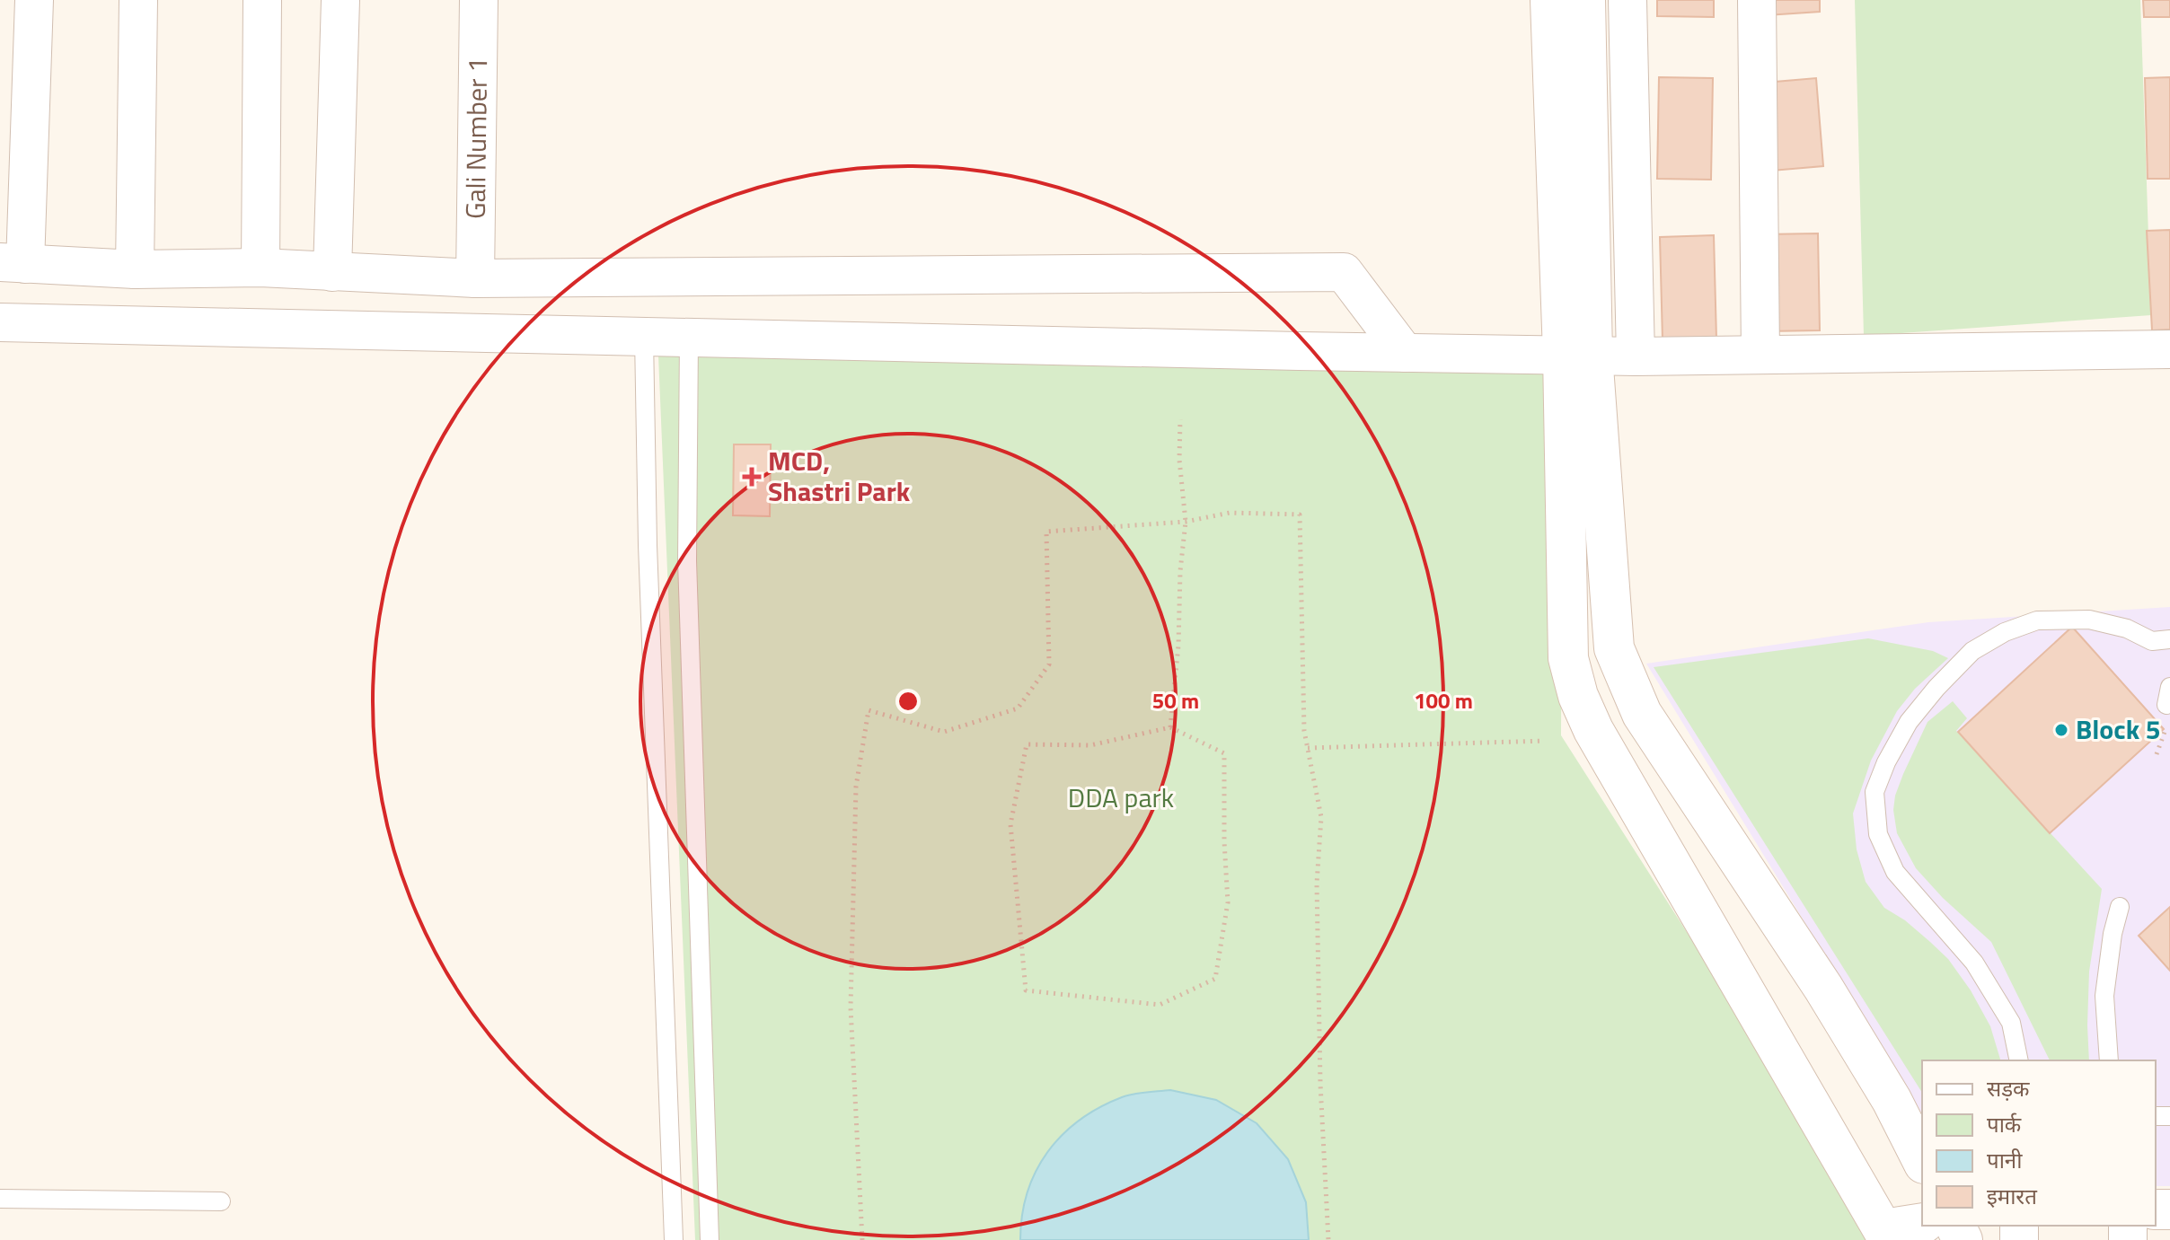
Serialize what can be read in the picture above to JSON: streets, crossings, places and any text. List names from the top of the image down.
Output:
{
  "streets": {
    "street": ["Gali Number 1"]
  },
  "parks": ["DDA park"],
  "places": {
    "health": ["MCD, Shastri Park"],
    "other": ["Block 5"]
  },
  "legend": [
    "सड़क",
    "पार्क",
    "पानी",
    "इमारत"
  ],
  "rings": ["50 m", "100 m"]
}
